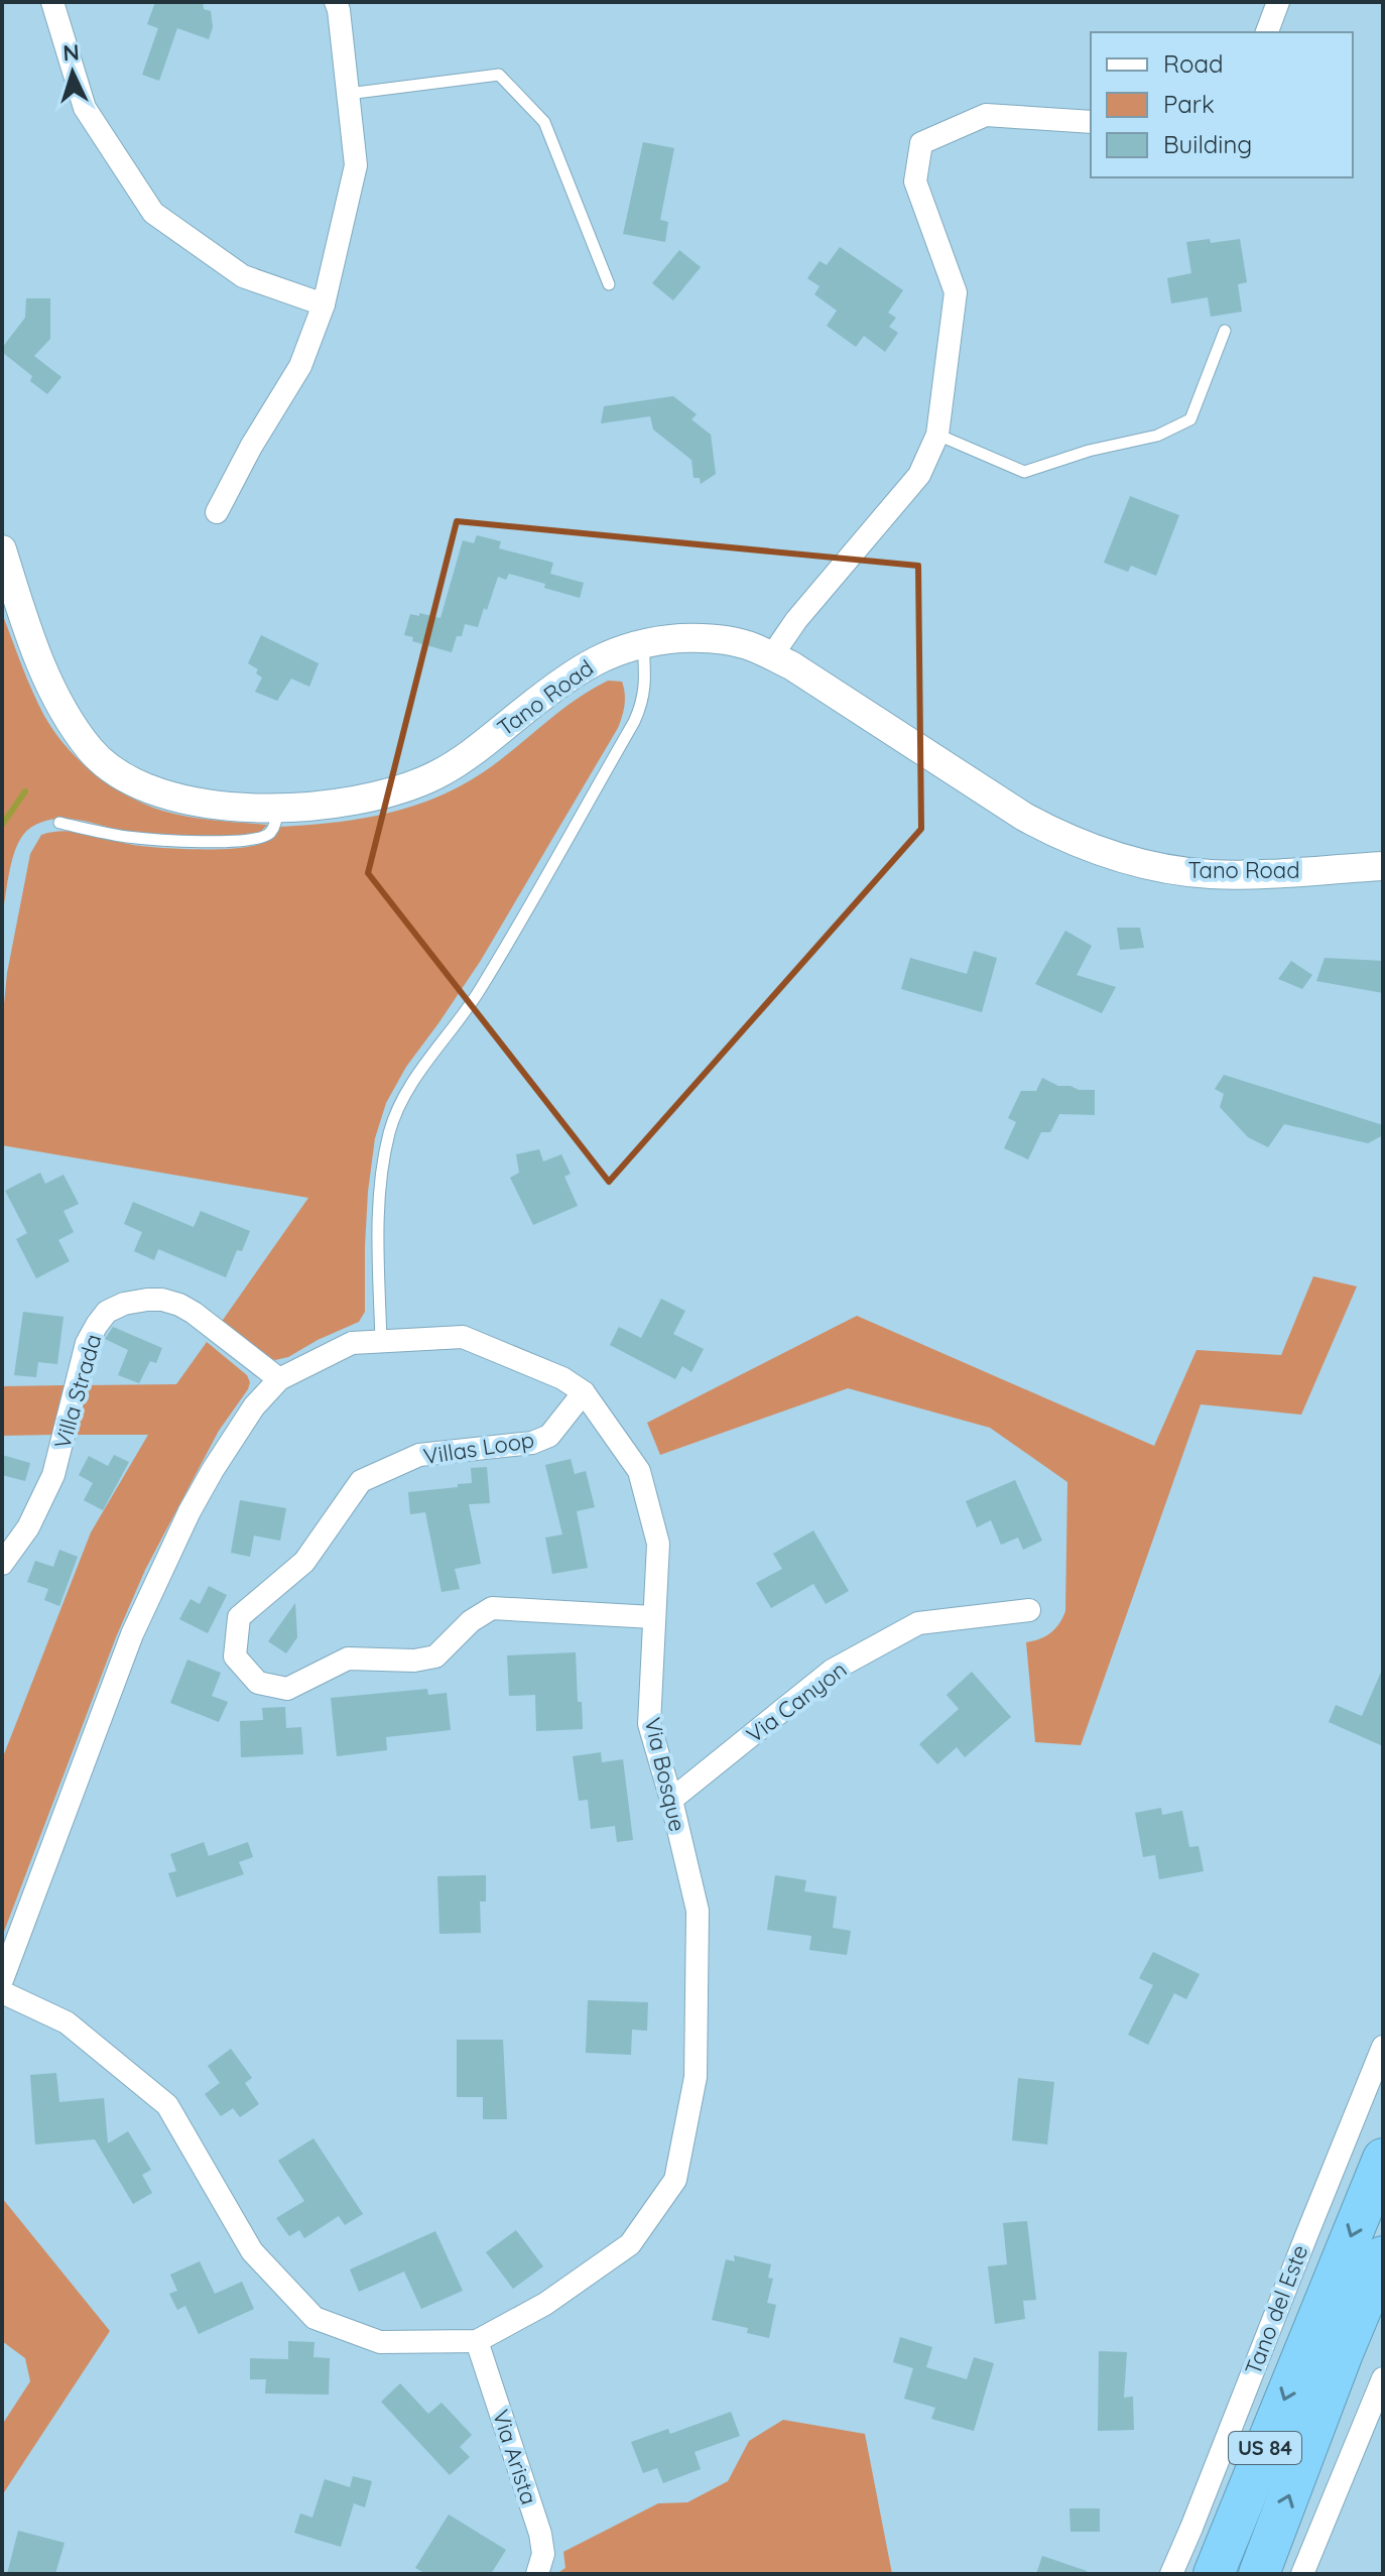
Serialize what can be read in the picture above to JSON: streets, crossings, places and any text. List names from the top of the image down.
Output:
{
  "streets": {
    "highway": ["US 84"],
    "street": [
      "Tano Road",
      "Villa Strada",
      "Villas Loop",
      "Via Canyon",
      "Via Bosque",
      "Tano del Este",
      "Via Arista"
    ]
  },
  "crossings": [
    ["Villa Strada", "Via Bosque"],
    ["Villas Loop", "Via Bosque"],
    ["Via Canyon", "Via Bosque"],
    ["Via Bosque", "Via Arista"]
  ],
  "legend": ["Road", "Park", "Building"],
  "north": "top"
}
